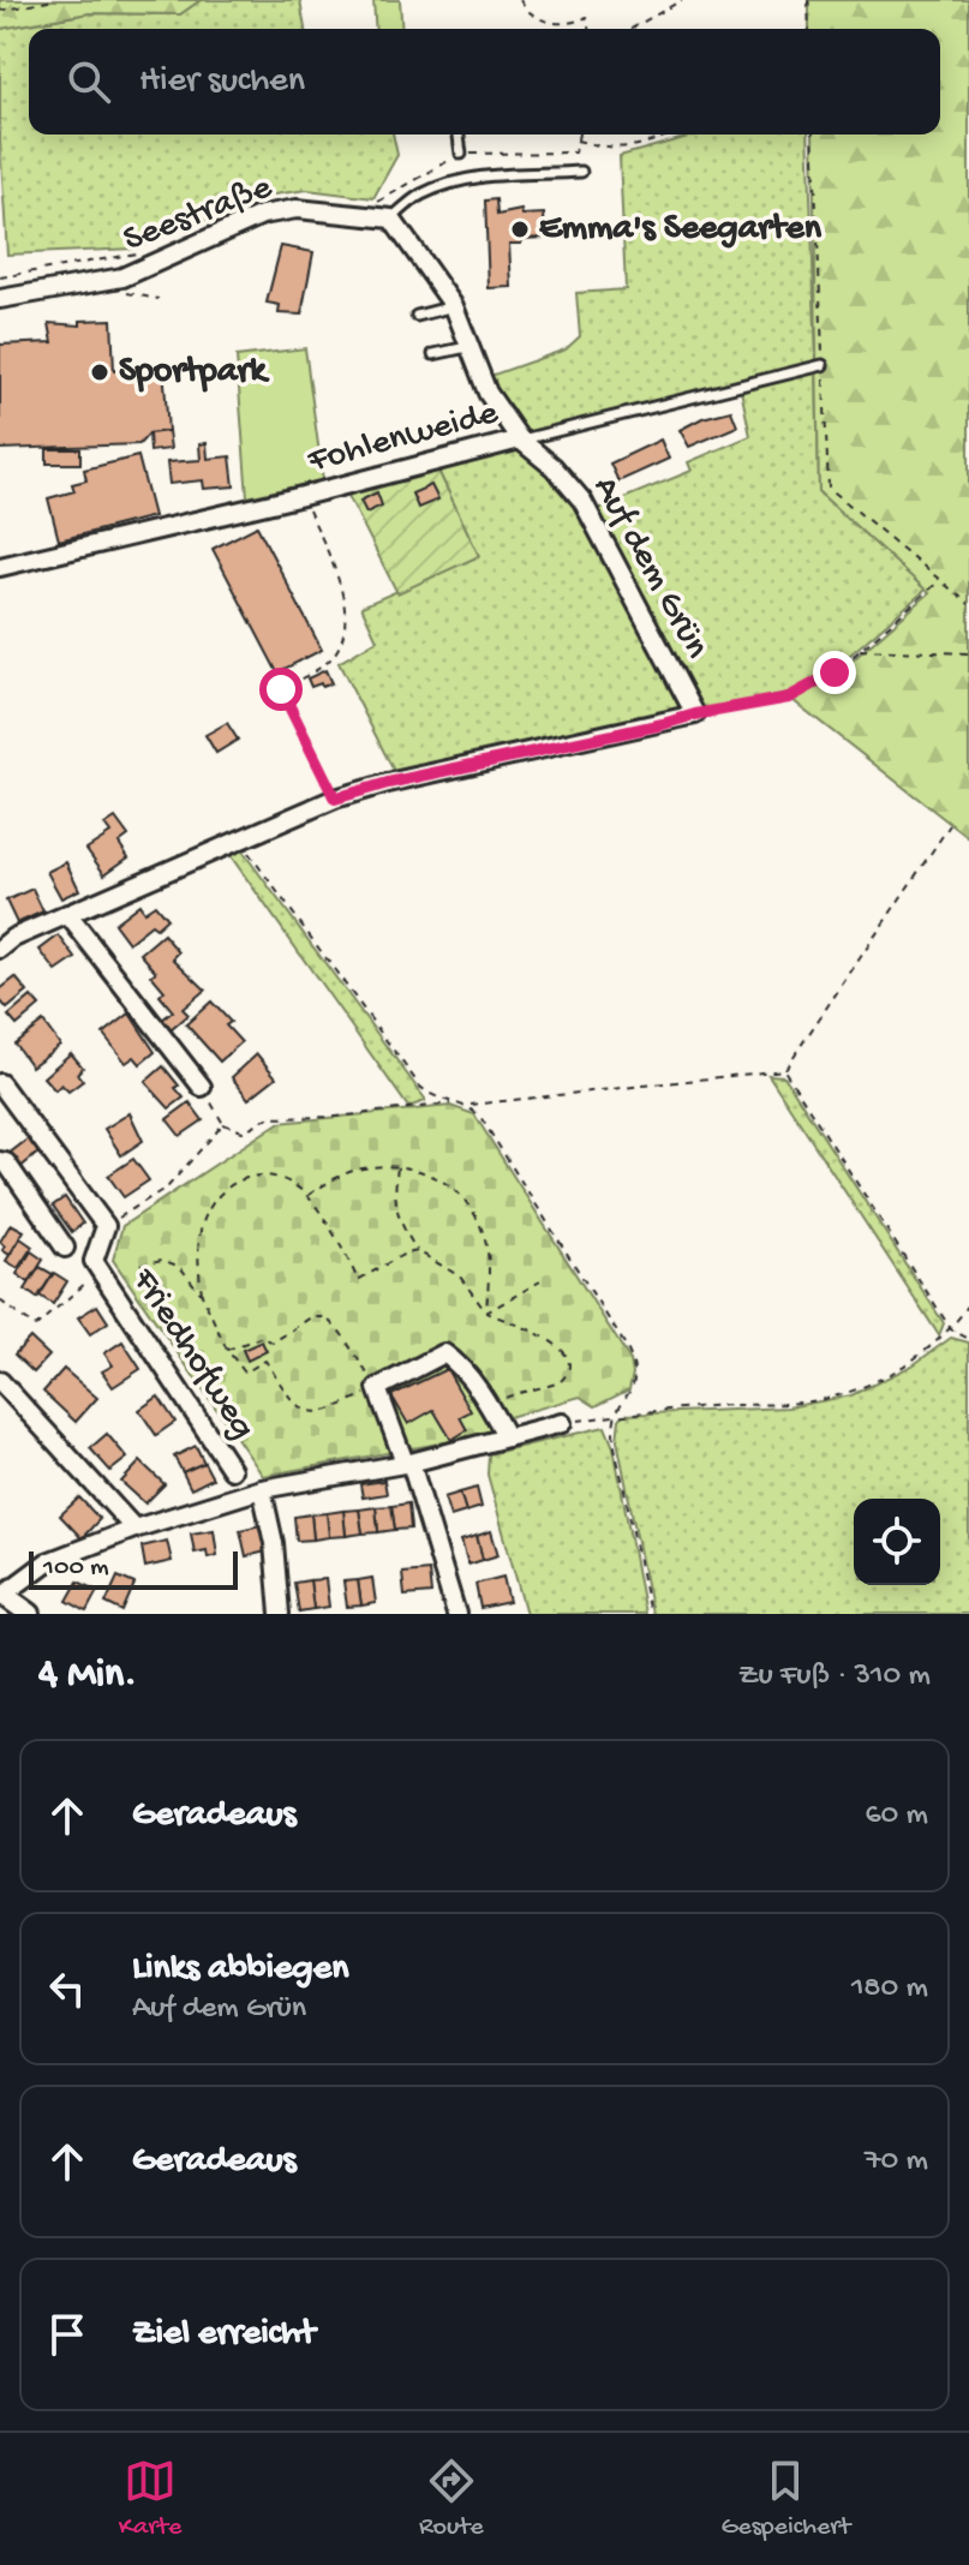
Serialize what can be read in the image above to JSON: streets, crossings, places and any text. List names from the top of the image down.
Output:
{
  "streets": {
    "street": [
      "Seestraße",
      "Fohlenweide",
      "Auf dem Grün",
      "Friedhofweg"
    ]
  },
  "crossings": [
    ["Fohlenweide", "Auf dem Grün"]
  ],
  "places": ["Emma's Seegarten", "Sportpark"],
  "scale_bar": "100 m",
  "page": {
    "search": "Hier suchen",
    "scale": "100 m",
    "heading": ["4 Min.", "Zu Fuß · 310 m"],
    "list": [
      ["Geradeaus", "60 m"],
      ["Links abbiegen", "Auf dem Grün", "180 m"],
      ["Geradeaus", "70 m"],
      "Ziel erreicht"
    ],
    "nav": ["Karte", "Route", "Gespeichert"]
  }
}
